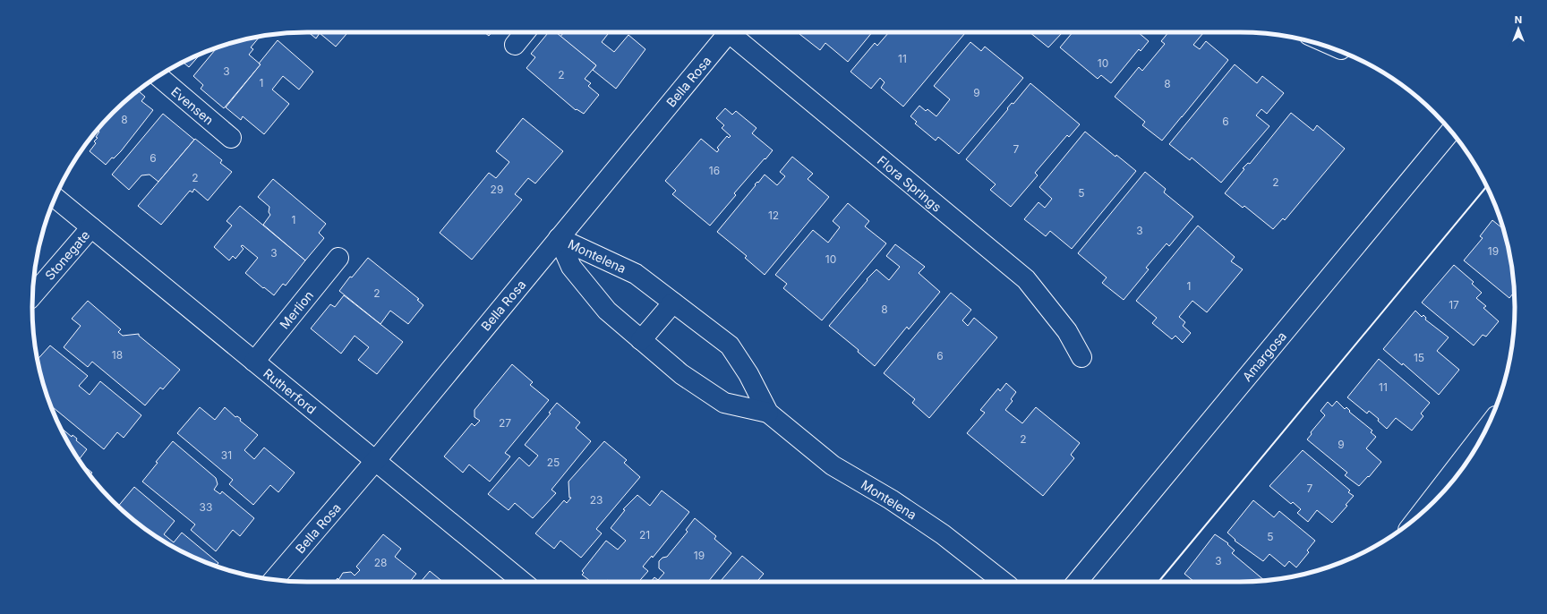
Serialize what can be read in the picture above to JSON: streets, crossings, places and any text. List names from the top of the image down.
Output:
{
  "streets": {
    "street": [
      "Bella Rosa",
      "Evensen",
      "Flora Springs",
      "Stonegate",
      "Montelena",
      "Merlion",
      "Amargosa",
      "Rutherford"
    ]
  },
  "crossings": [
    ["Bella Rosa", "Montelena"],
    ["Bella Rosa", "Rutherford"],
    ["Stonegate", "Rutherford"],
    ["Merlion", "Rutherford"]
  ],
  "house_numbers": [
    "11",
    "10",
    "3",
    "2",
    "1",
    "8",
    "9",
    "8",
    "6",
    "7",
    "6",
    "16",
    "2",
    "2",
    "29",
    "5",
    "12",
    "1",
    "3",
    "19",
    "3",
    "10",
    "1",
    "2",
    "17",
    "8",
    "18",
    "6",
    "15",
    "11",
    "27",
    "2",
    "9",
    "31",
    "25",
    "7",
    "23",
    "33",
    "21",
    "5",
    "19",
    "3",
    "28"
  ],
  "north": "top"
}
